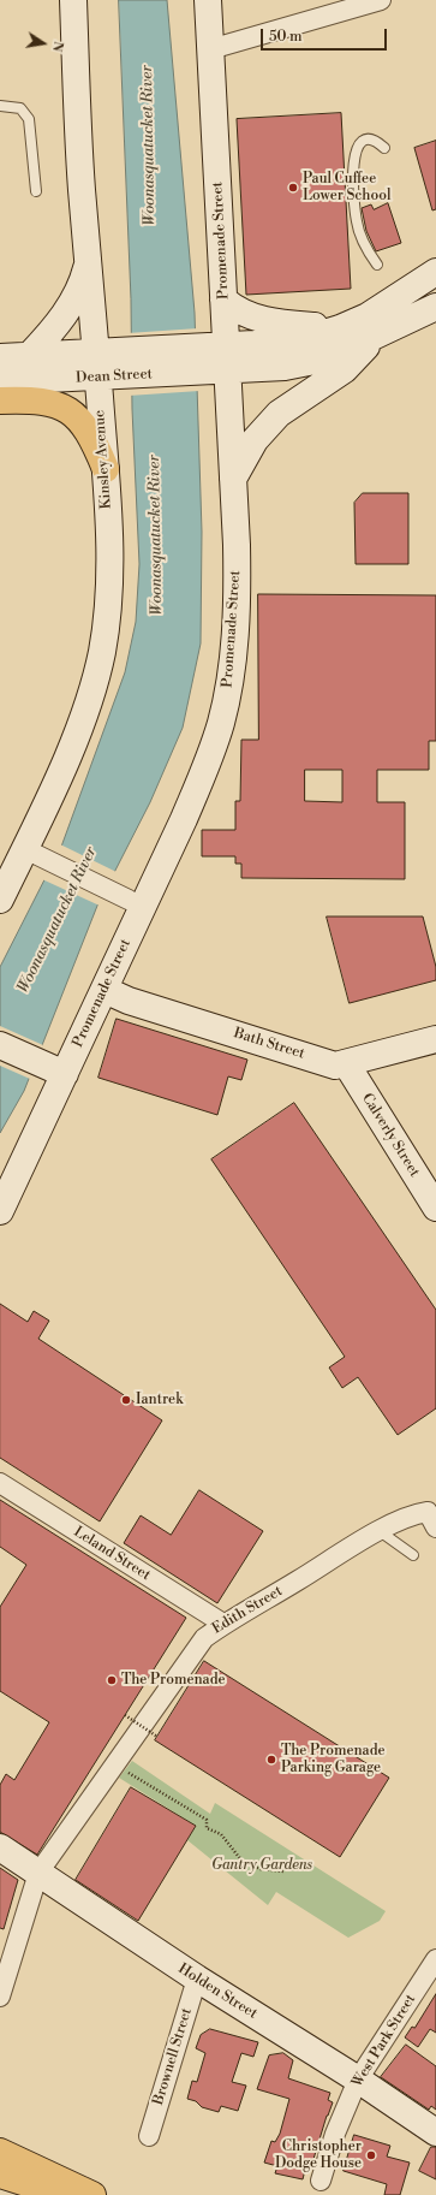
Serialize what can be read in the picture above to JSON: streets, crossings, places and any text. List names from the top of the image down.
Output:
{
  "streets": {
    "main road": [
      "Promenade Street",
      "Dean Street",
      "Kinsley Avenue",
      "Bath Street",
      "Calverly Street",
      "Holden Street"
    ],
    "street": [
      "Leland Street",
      "Edith Street",
      "West Park Street",
      "Brownell Street"
    ]
  },
  "crossings": [
    ["Promenade Street", "Dean Street"],
    ["Promenade Street", "Bath Street"],
    ["Dean Street", "Kinsley Avenue"],
    ["Bath Street", "Calverly Street"],
    ["Leland Street", "Edith Street"],
    ["Edith Street", "Holden Street"],
    ["Holden Street", "West Park Street"],
    ["Holden Street", "Brownell Street"]
  ],
  "water": ["Woonasquatucket River"],
  "parks": ["Gantry Gardens"],
  "places": [
    "Paul Cuffee Lower School",
    "Iantrek",
    "The Promenade",
    "The Promenade Parking Garage",
    "Christopher Dodge House"
  ],
  "scale_bar": "50 m",
  "north": "right"
}
